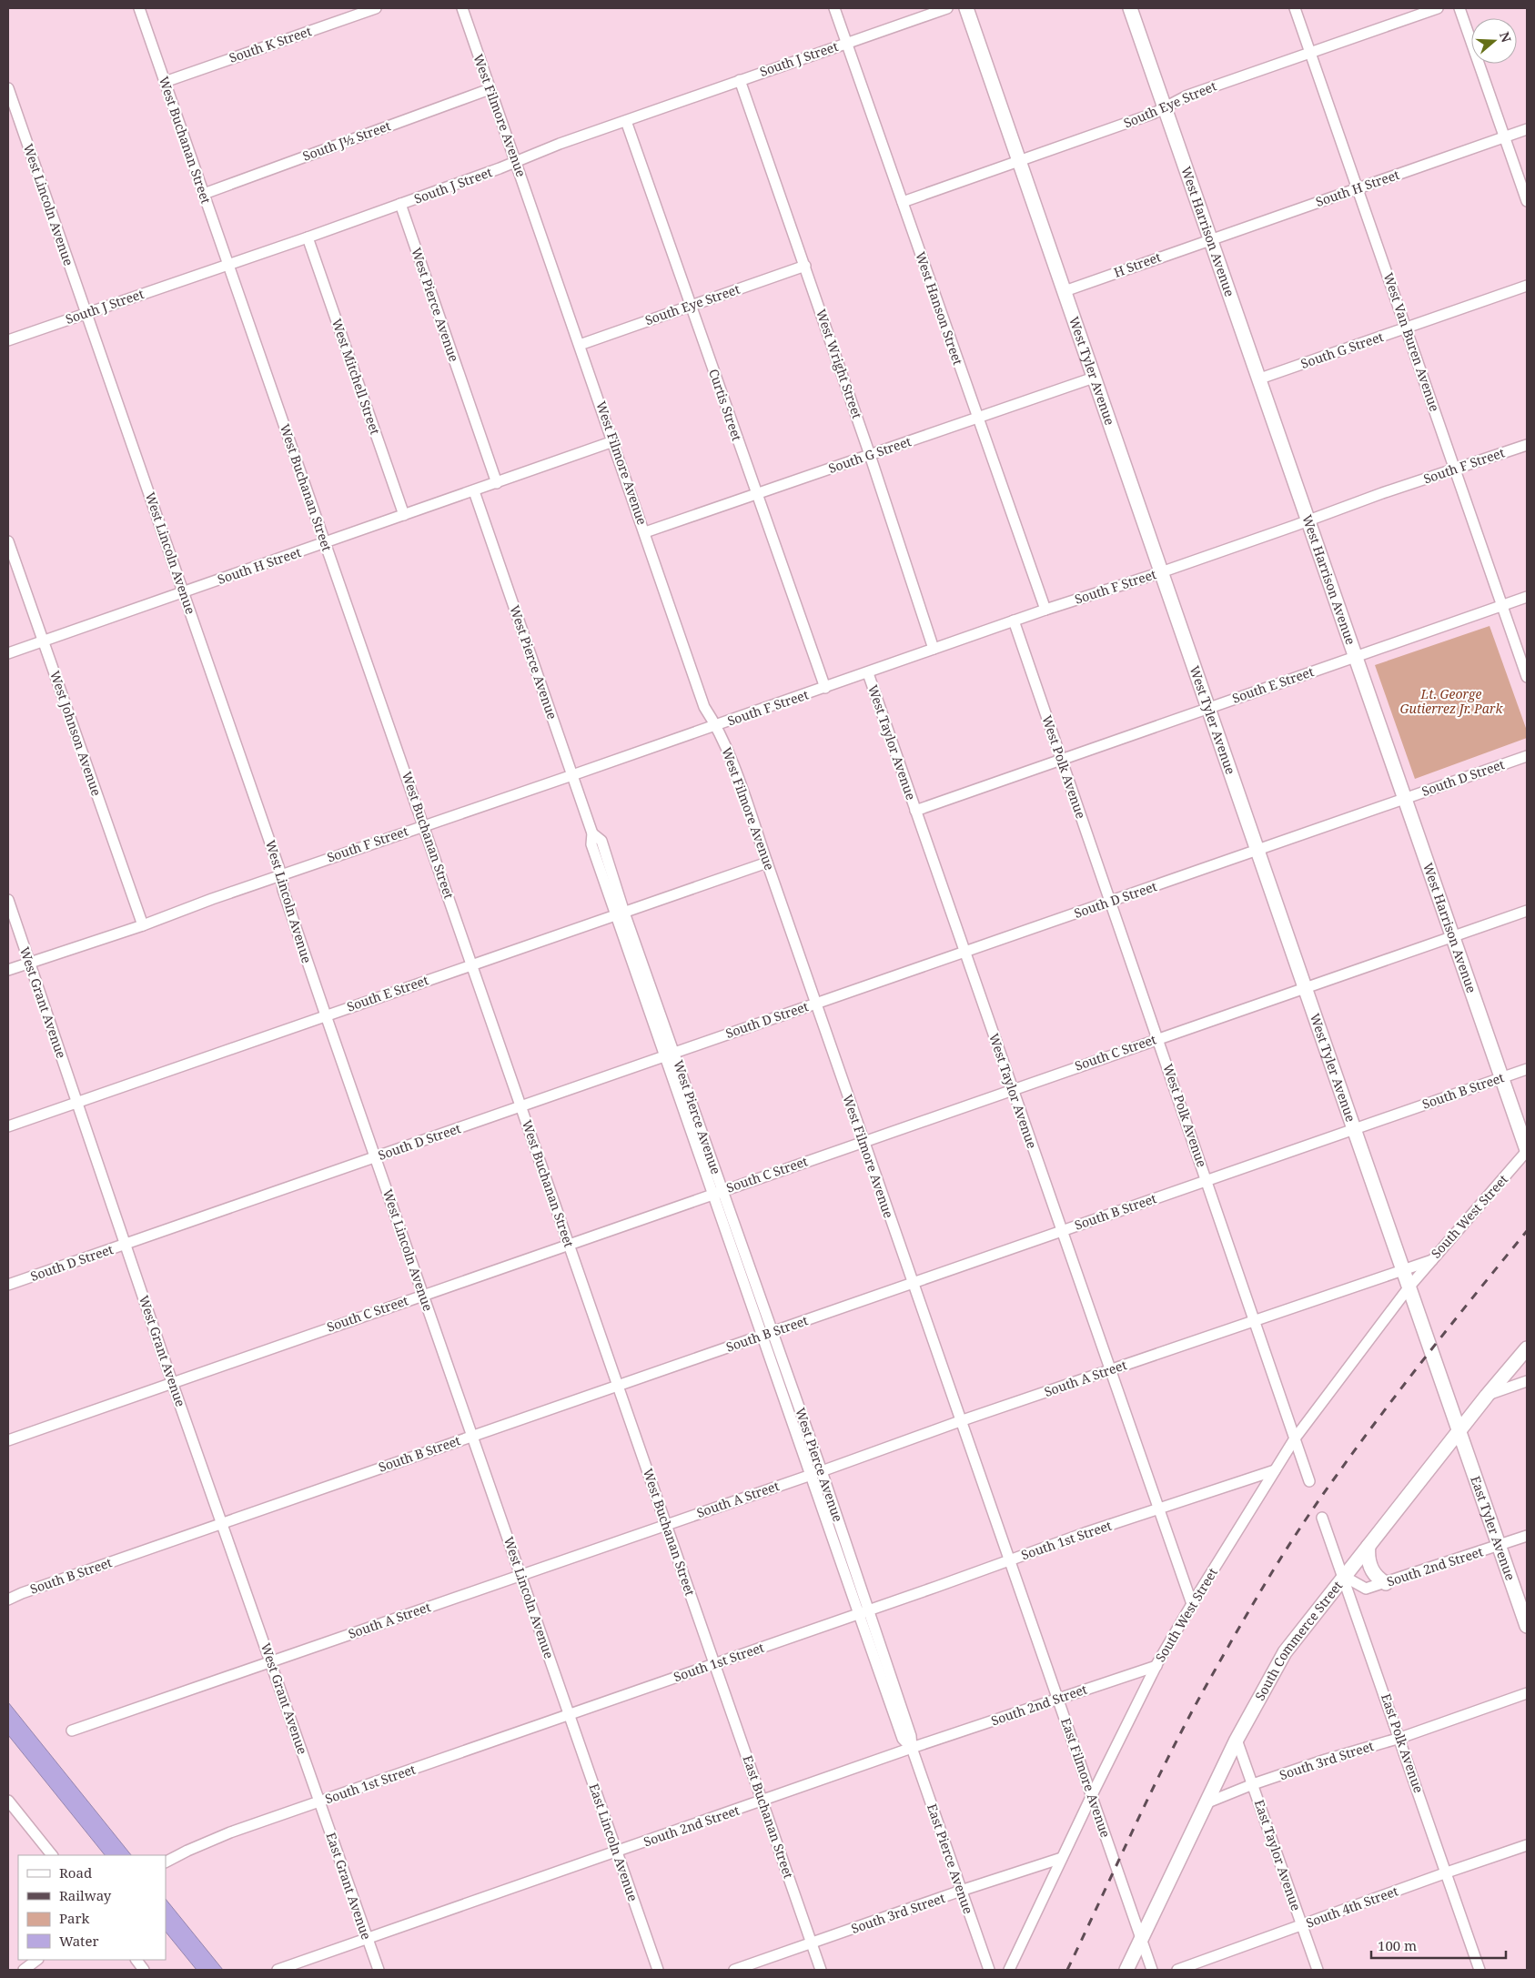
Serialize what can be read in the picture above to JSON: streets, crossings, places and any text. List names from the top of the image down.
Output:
{
  "streets": {
    "main road": [
      "West Harrison Avenue",
      "West Tyler Avenue",
      "East Tyler Avenue",
      "South Commerce Street"
    ],
    "street": [
      "South K Street",
      "South J Street",
      "South Eye Street",
      "West Filmore Avenue",
      "West Buchanan Street",
      "South J½ Street",
      "South H Street",
      "West Lincoln Avenue",
      "H Street",
      "West Pierce Avenue",
      "West Hanson Street",
      "West Van Buren Avenue",
      "South G Street",
      "West Wright Street",
      "West Mitchell Street",
      "Curtis Street",
      "South F Street",
      "South E Street",
      "West Johnson Avenue",
      "West Taylor Avenue",
      "West Polk Avenue",
      "South D Street",
      "West Grant Avenue",
      "South C Street",
      "South B Street",
      "South West Street",
      "South A Street",
      "South 1st Street",
      "South 2nd Street",
      "East Polk Avenue",
      "South 3rd Street",
      "East Filmore Avenue",
      "East Buchanan Street",
      "East Lincoln Avenue",
      "East Taylor Avenue",
      "East Pierce Avenue",
      "East Grant Avenue",
      "South 4th Street"
    ]
  },
  "crossings": [
    ["South K Street", "West Buchanan Street"],
    ["South J Street", "West Filmore Avenue"],
    ["South J Street", "West Buchanan Street"],
    ["South J Street", "West Lincoln Avenue"],
    ["South J Street", "West Pierce Avenue"],
    ["South J Street", "West Hanson Street"],
    ["South J Street", "West Wright Street"],
    ["South J Street", "West Mitchell Street"],
    ["South J Street", "Curtis Street"],
    ["South Eye Street", "West Filmore Avenue"],
    ["South Eye Street", "West Harrison Avenue"],
    ["South Eye Street", "West Hanson Street"],
    ["South Eye Street", "West Van Buren Avenue"],
    ["South Eye Street", "West Wright Street"],
    ["South Eye Street", "West Tyler Avenue"],
    ["South Eye Street", "Curtis Street"],
    ["West Filmore Avenue", "South J½ Street"],
    ["West Filmore Avenue", "South H Street"],
    ["West Filmore Avenue", "South G Street"],
    ["West Filmore Avenue", "South F Street"],
    ["West Filmore Avenue", "South E Street"],
    ["West Filmore Avenue", "South D Street"],
    ["West Filmore Avenue", "South C Street"],
    ["West Filmore Avenue", "South B Street"],
    ["West Filmore Avenue", "South A Street"],
    ["West Filmore Avenue", "South 1st Street"],
    ["West Filmore Avenue", "East Filmore Avenue"],
    ["West Buchanan Street", "South J½ Street"],
    ["West Buchanan Street", "South H Street"],
    ["West Buchanan Street", "South F Street"],
    ["West Buchanan Street", "South E Street"],
    ["West Buchanan Street", "South D Street"],
    ["West Buchanan Street", "South C Street"],
    ["West Buchanan Street", "South B Street"],
    ["West Buchanan Street", "South A Street"],
    ["West Buchanan Street", "South 1st Street"],
    ["West Buchanan Street", "East Buchanan Street"],
    ["South H Street", "West Lincoln Avenue"],
    ["South H Street", "West Harrison Avenue"],
    ["South H Street", "H Street"],
    ["South H Street", "West Pierce Avenue"],
    ["South H Street", "West Van Buren Avenue"],
    ["South H Street", "West Mitchell Street"],
    ["South H Street", "West Johnson Avenue"],
    ["West Lincoln Avenue", "South F Street"],
    ["West Lincoln Avenue", "South E Street"],
    ["West Lincoln Avenue", "South D Street"],
    ["West Lincoln Avenue", "South C Street"],
    ["West Lincoln Avenue", "South B Street"],
    ["West Lincoln Avenue", "South A Street"],
    ["West Lincoln Avenue", "South 1st Street"],
    ["West Lincoln Avenue", "East Lincoln Avenue"],
    ["West Harrison Avenue", "H Street"],
    ["West Harrison Avenue", "South G Street"],
    ["West Harrison Avenue", "South F Street"],
    ["West Harrison Avenue", "South E Street"],
    ["West Harrison Avenue", "South D Street"],
    ["West Harrison Avenue", "South C Street"],
    ["West Harrison Avenue", "South B Street"],
    ["West Harrison Avenue", "South West Street"],
    ["H Street", "West Tyler Avenue"],
    ["West Pierce Avenue", "South F Street"],
    ["West Pierce Avenue", "South E Street"],
    ["West Pierce Avenue", "South D Street"],
    ["West Pierce Avenue", "South C Street"],
    ["West Pierce Avenue", "South B Street"],
    ["West Pierce Avenue", "South A Street"],
    ["West Pierce Avenue", "South 1st Street"],
    ["West Pierce Avenue", "East Pierce Avenue"],
    ["West Hanson Street", "South G Street"],
    ["West Hanson Street", "South F Street"],
    ["West Van Buren Avenue", "South G Street"],
    ["West Van Buren Avenue", "South F Street"],
    ["West Van Buren Avenue", "South E Street"],
    ["South G Street", "West Wright Street"],
    ["South G Street", "West Tyler Avenue"],
    ["South G Street", "Curtis Street"],
    ["West Wright Street", "South F Street"],
    ["West Tyler Avenue", "South F Street"],
    ["West Tyler Avenue", "South E Street"],
    ["West Tyler Avenue", "South D Street"],
    ["West Tyler Avenue", "South C Street"],
    ["West Tyler Avenue", "South B Street"],
    ["West Tyler Avenue", "South West Street"],
    ["West Tyler Avenue", "South A Street"],
    ["West Tyler Avenue", "East Tyler Avenue"],
    ["West Tyler Avenue", "South Commerce Street"],
    ["Curtis Street", "South F Street"],
    ["South F Street", "West Johnson Avenue"],
    ["South F Street", "West Taylor Avenue"],
    ["South F Street", "West Polk Avenue"],
    ["South F Street", "West Grant Avenue"],
    ["South E Street", "West Taylor Avenue"],
    ["South E Street", "West Polk Avenue"],
    ["South E Street", "West Grant Avenue"],
    ["West Taylor Avenue", "South D Street"],
    ["West Taylor Avenue", "South C Street"],
    ["West Taylor Avenue", "South B Street"],
    ["West Taylor Avenue", "South A Street"],
    ["West Taylor Avenue", "South 1st Street"],
    ["West Polk Avenue", "South D Street"],
    ["West Polk Avenue", "South C Street"],
    ["West Polk Avenue", "South B Street"],
    ["West Polk Avenue", "South West Street"],
    ["West Polk Avenue", "South A Street"],
    ["South D Street", "West Grant Avenue"],
    ["West Grant Avenue", "South C Street"],
    ["West Grant Avenue", "South B Street"],
    ["West Grant Avenue", "South A Street"],
    ["West Grant Avenue", "South 1st Street"],
    ["West Grant Avenue", "East Grant Avenue"],
    ["South West Street", "South A Street"],
    ["South West Street", "South 1st Street"],
    ["South West Street", "South 2nd Street"],
    ["South West Street", "South 3rd Street"],
    ["South West Street", "East Filmore Avenue"],
    ["East Tyler Avenue", "South 2nd Street"],
    ["East Tyler Avenue", "South Commerce Street"],
    ["South 1st Street", "East Filmore Avenue"],
    ["South 1st Street", "East Buchanan Street"],
    ["South 1st Street", "East Lincoln Avenue"],
    ["South 1st Street", "East Pierce Avenue"],
    ["South 1st Street", "East Grant Avenue"],
    ["South 2nd Street", "South Commerce Street"],
    ["South 2nd Street", "East Polk Avenue"],
    ["South 2nd Street", "East Filmore Avenue"],
    ["South 2nd Street", "East Buchanan Street"],
    ["South 2nd Street", "East Lincoln Avenue"],
    ["South 2nd Street", "East Pierce Avenue"],
    ["South 2nd Street", "East Grant Avenue"],
    ["South Commerce Street", "East Polk Avenue"],
    ["South Commerce Street", "South 3rd Street"],
    ["South Commerce Street", "East Filmore Avenue"],
    ["South Commerce Street", "East Taylor Avenue"],
    ["East Polk Avenue", "South 3rd Street"],
    ["East Polk Avenue", "South 4th Street"],
    ["South 3rd Street", "East Buchanan Street"],
    ["South 3rd Street", "East Taylor Avenue"],
    ["South 3rd Street", "East Pierce Avenue"],
    ["East Taylor Avenue", "South 4th Street"]
  ],
  "parks": ["Lt. George Gutierrez Jr. Park"],
  "legend": [
    "Road",
    "Railway",
    "Park",
    "Water"
  ],
  "scale_bar": "100 m",
  "north": "right"
}
